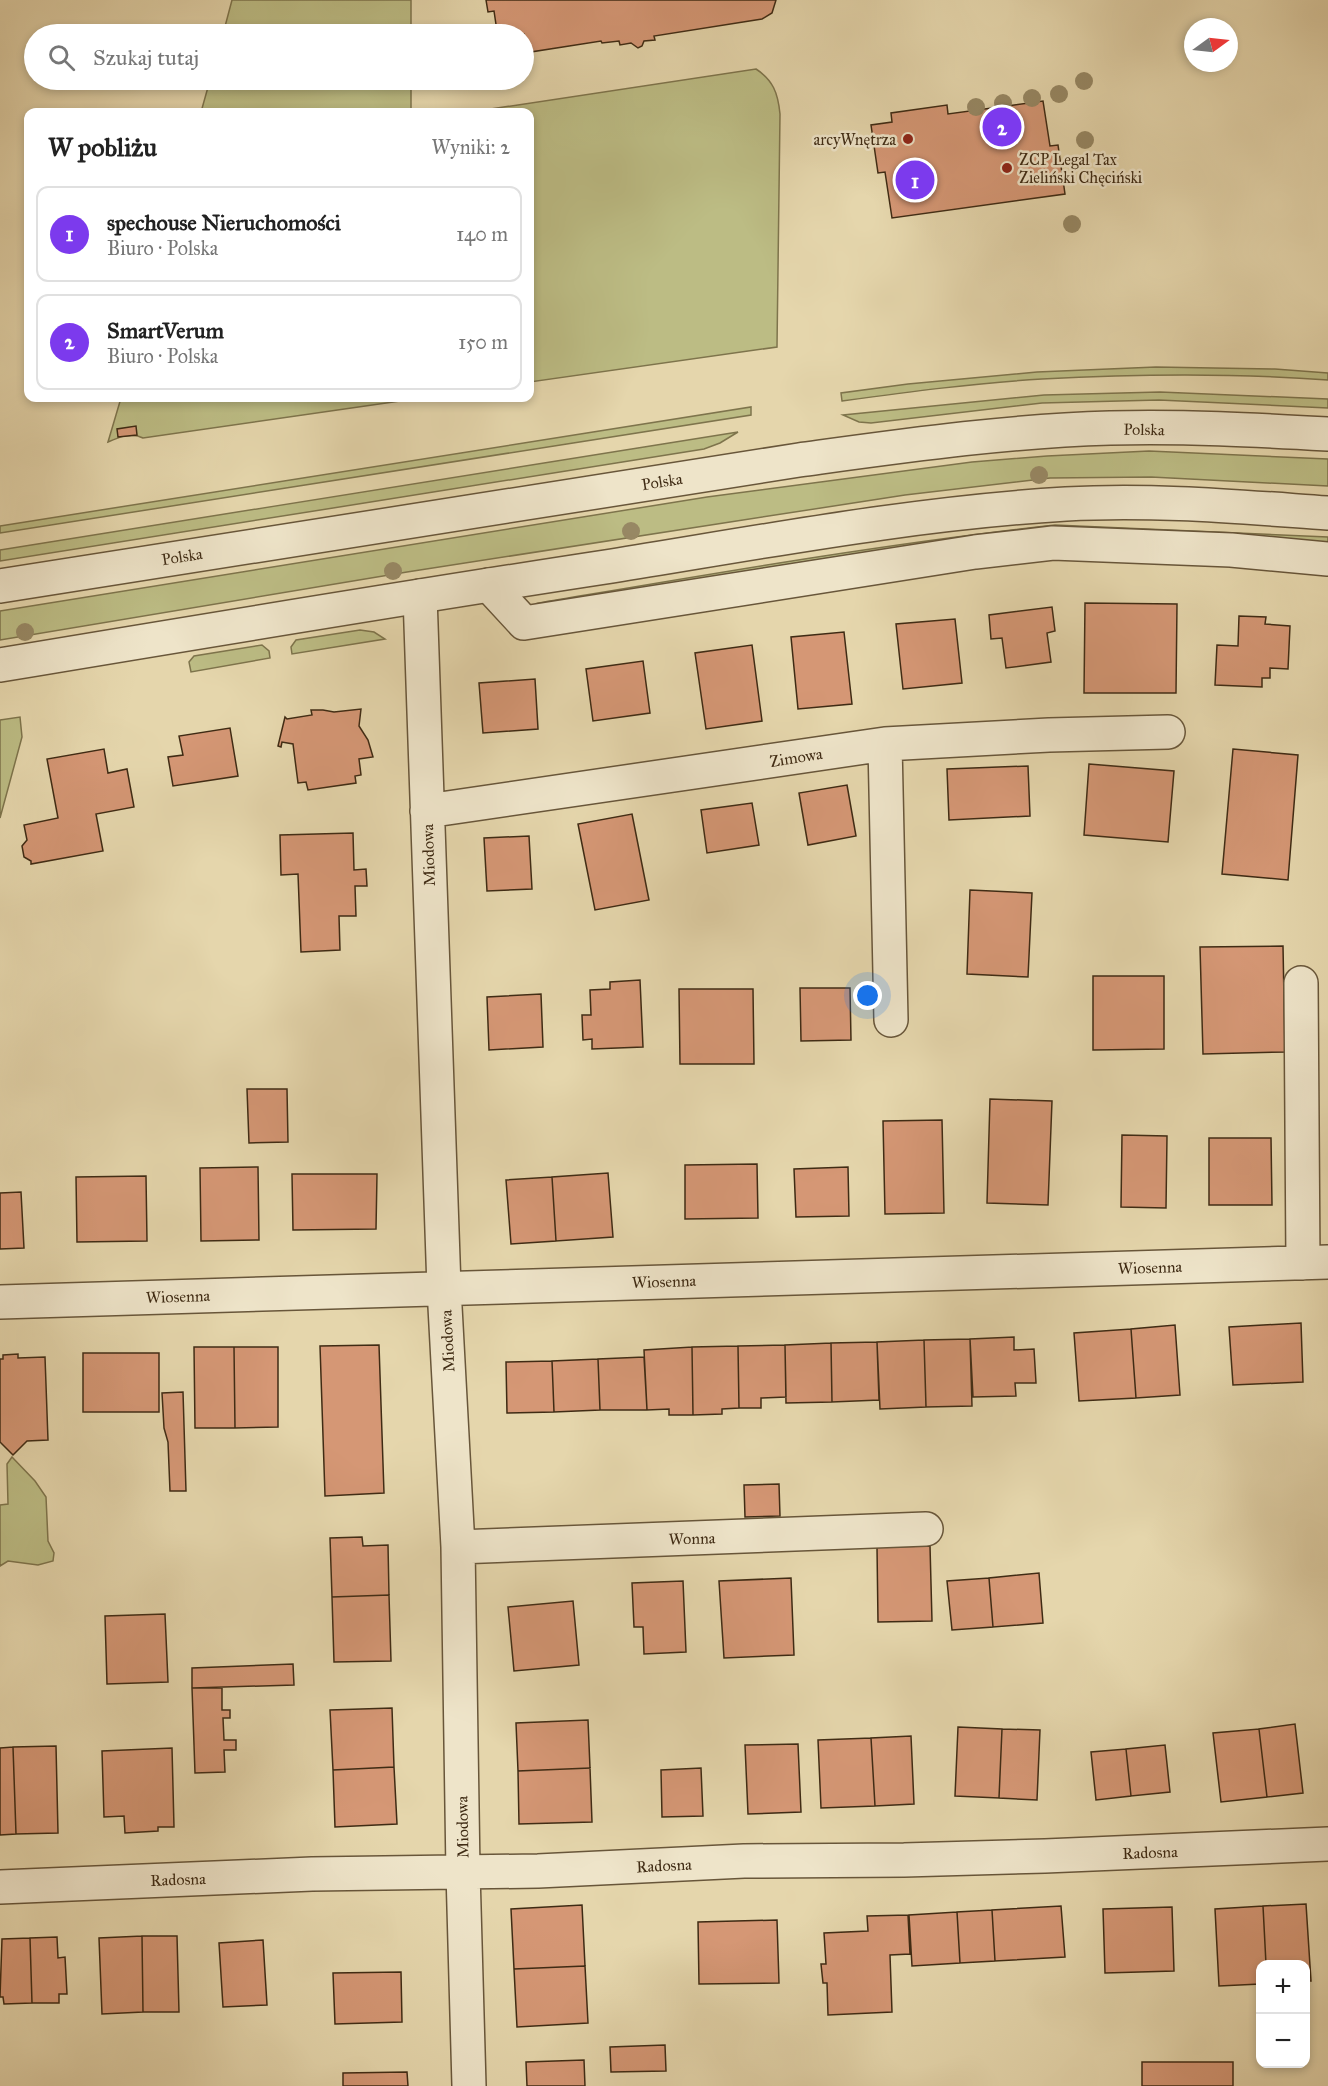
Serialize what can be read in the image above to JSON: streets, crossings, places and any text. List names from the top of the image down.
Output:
{
  "streets": {
    "street": [
      "Polska",
      "Zimowa",
      "Miodowa",
      "Wiosenna",
      "Wonna",
      "Radosna"
    ]
  },
  "crossings": [
    ["Zimowa", "Miodowa"],
    ["Miodowa", "Wiosenna"],
    ["Miodowa", "Wonna"],
    ["Miodowa", "Radosna"]
  ],
  "places": ["arcyWnętrza", "ZCP Legal Tax Zieliński Chęciński"],
  "north": "right",
  "page": {
    "search": "Szukaj tutaj",
    "pins": ["2", "1"],
    "heading": ["W pobliżu", "Wyniki: 2"],
    "list": [
      {
        "mark": "1",
        "name": "spechouse Nieruchomości",
        "note": "Biuro · Polska",
        "value": "140 m"
      },
      {
        "mark": "2",
        "name": "SmartVerum",
        "note": "Biuro · Polska",
        "value": "150 m"
      }
    ],
    "map_buttons": ["+", "−"]
  }
}
